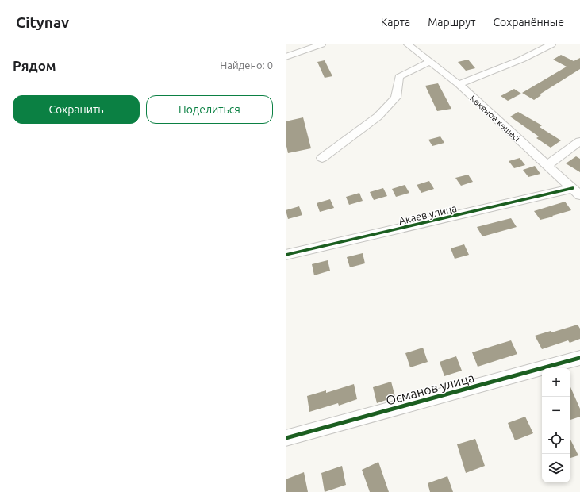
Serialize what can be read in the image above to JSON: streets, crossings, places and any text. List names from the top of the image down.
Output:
{
  "streets": {
    "street": ["Көкенов көшесі", "Акаев улица", "Османов улица"]
  },
  "crossings": [
    ["Көкенов көшесі", "Акаев улица"]
  ],
  "page": {
    "header": "Citynav",
    "nav": ["Карта", "Маршрут", "Сохранённые"],
    "heading": ["Рядом", "Найдено: 0"],
    "buttons": ["Сохранить", "Поделиться"],
    "map_buttons": ["+", "−"]
  }
}
